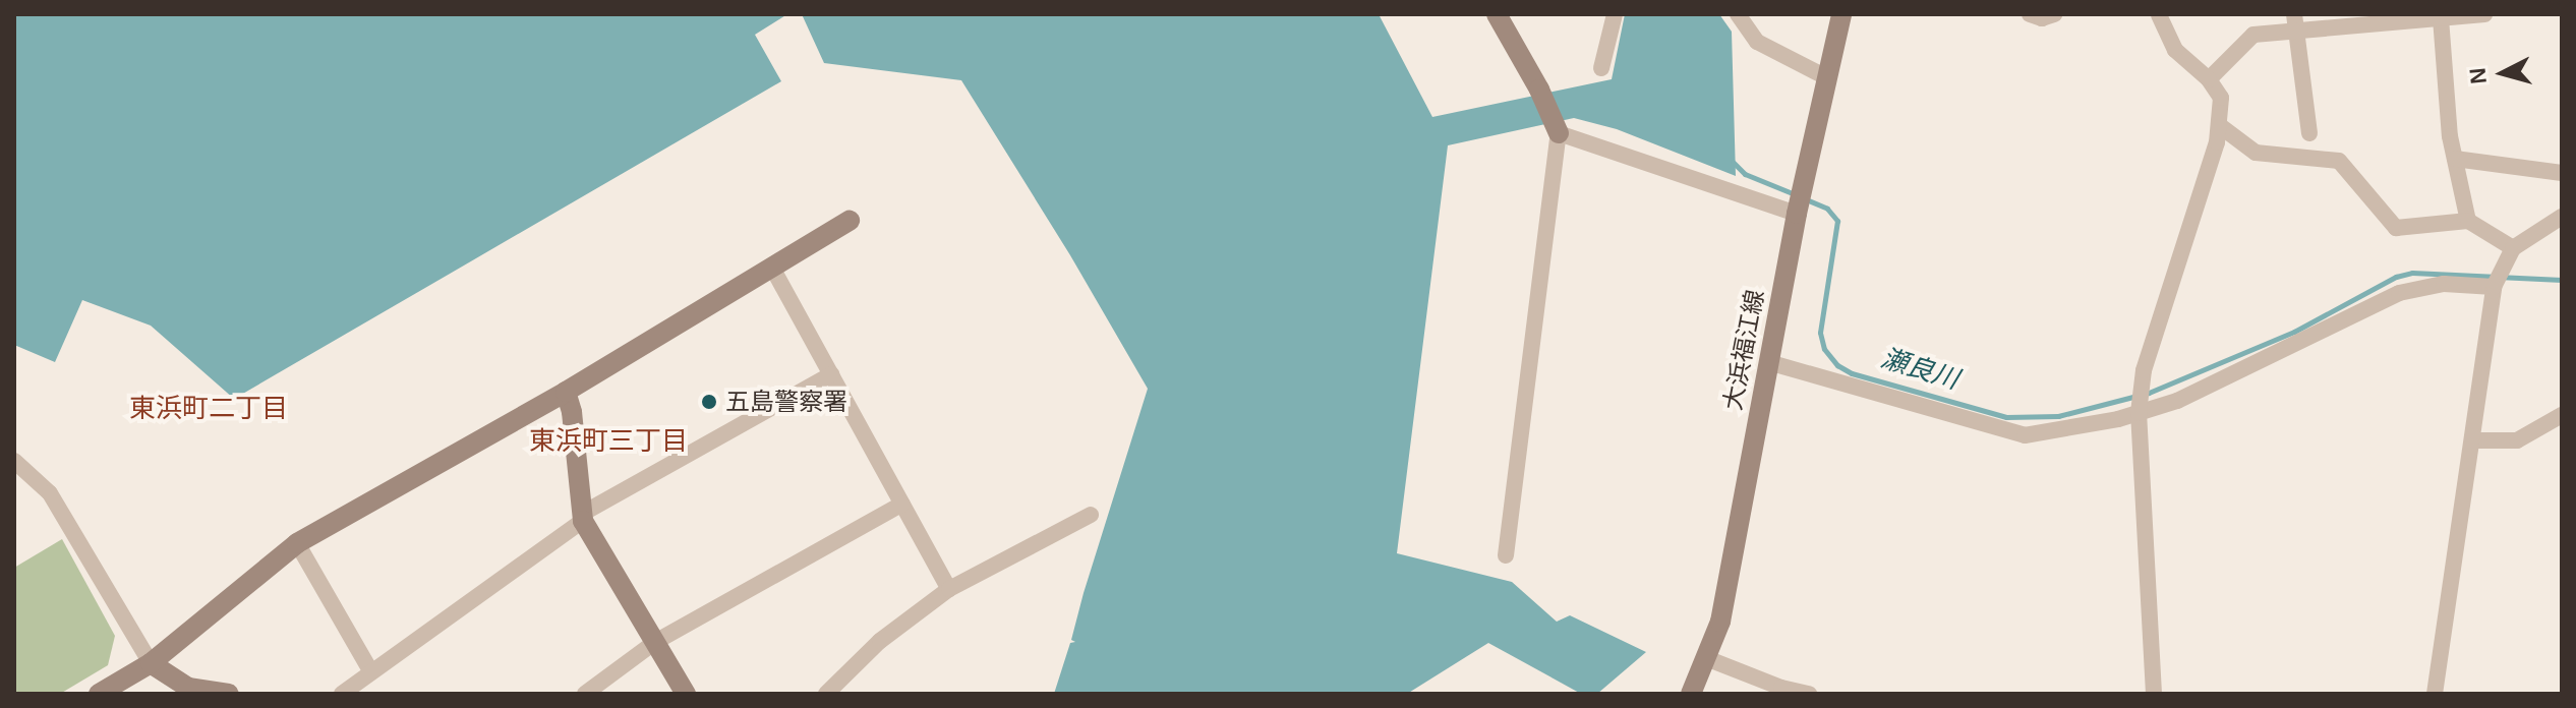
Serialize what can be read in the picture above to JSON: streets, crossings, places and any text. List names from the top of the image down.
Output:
{
  "streets": {
    "street": ["大浜福江線"]
  },
  "districts": ["東浜町二丁目", "東浜町三丁目"],
  "water": ["瀬良川"],
  "places": ["五島警察署"],
  "north": "left"
}
